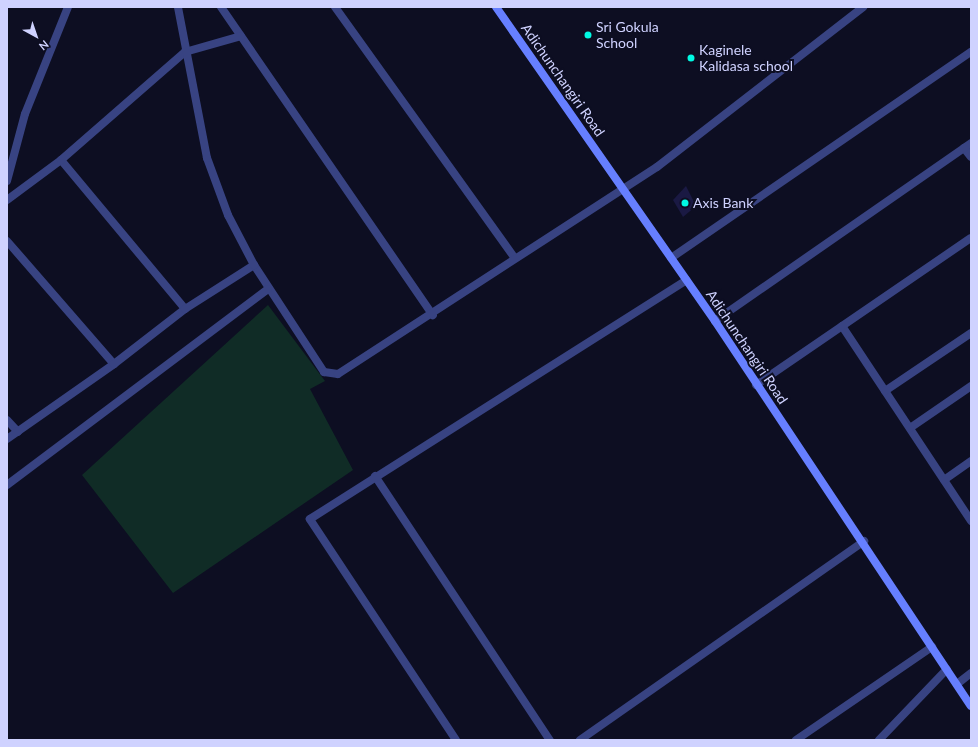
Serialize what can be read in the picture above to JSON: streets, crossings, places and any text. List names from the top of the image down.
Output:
{
  "streets": {
    "street": ["Adichunchangiri Road"]
  },
  "places": ["Sri Gokula School", "Kaginele Kalidasa school", "Axis Bank"],
  "north": "bottom right"
}
